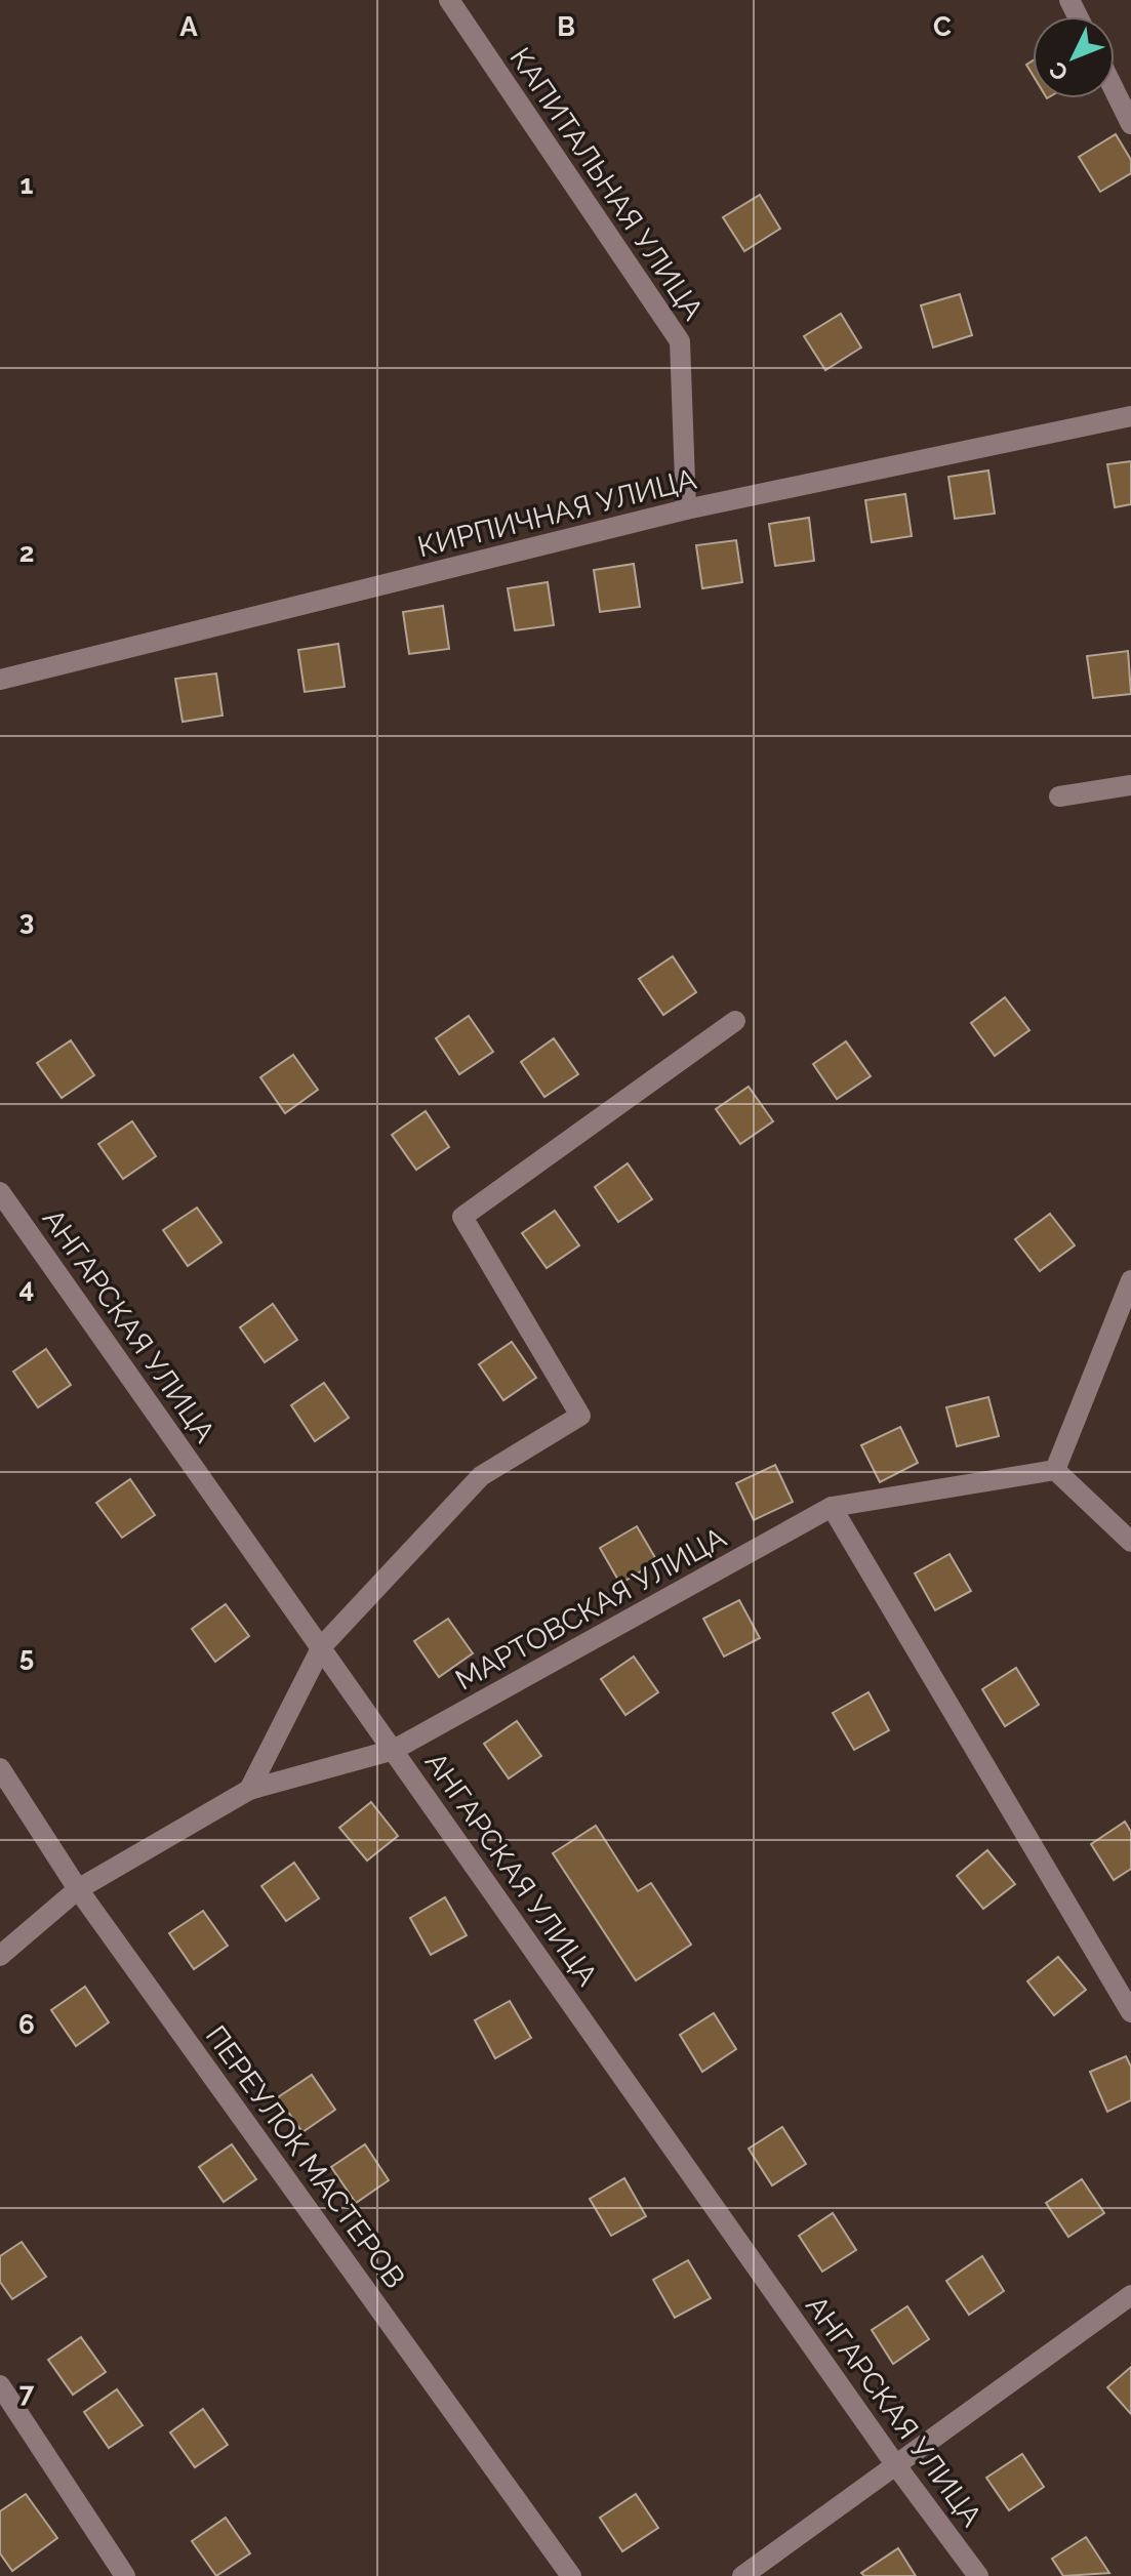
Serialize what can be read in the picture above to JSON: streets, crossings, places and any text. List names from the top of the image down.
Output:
{
  "streets": {
    "street": [
      "КАПИТАЛЬНАЯ УЛИЦА",
      "КИРПИЧНАЯ УЛИЦА",
      "АНГАРСКАЯ УЛИЦА",
      "МАРТОВСКАЯ УЛИЦА",
      "ПЕРЕУЛОК МАСТЕРОВ"
    ]
  },
  "crossings": [
    ["КАПИТАЛЬНАЯ УЛИЦА", "КИРПИЧНАЯ УЛИЦА"],
    ["АНГАРСКАЯ УЛИЦА", "МАРТОВСКАЯ УЛИЦА"],
    ["МАРТОВСКАЯ УЛИЦА", "ПЕРЕУЛОК МАСТЕРОВ"]
  ],
  "north": "bottom left",
  "grid": {
    "columns": ["A", "B", "C"],
    "rows": [
      "1",
      "2",
      "3",
      "4",
      "5",
      "6",
      "7"
    ]
  }
}
